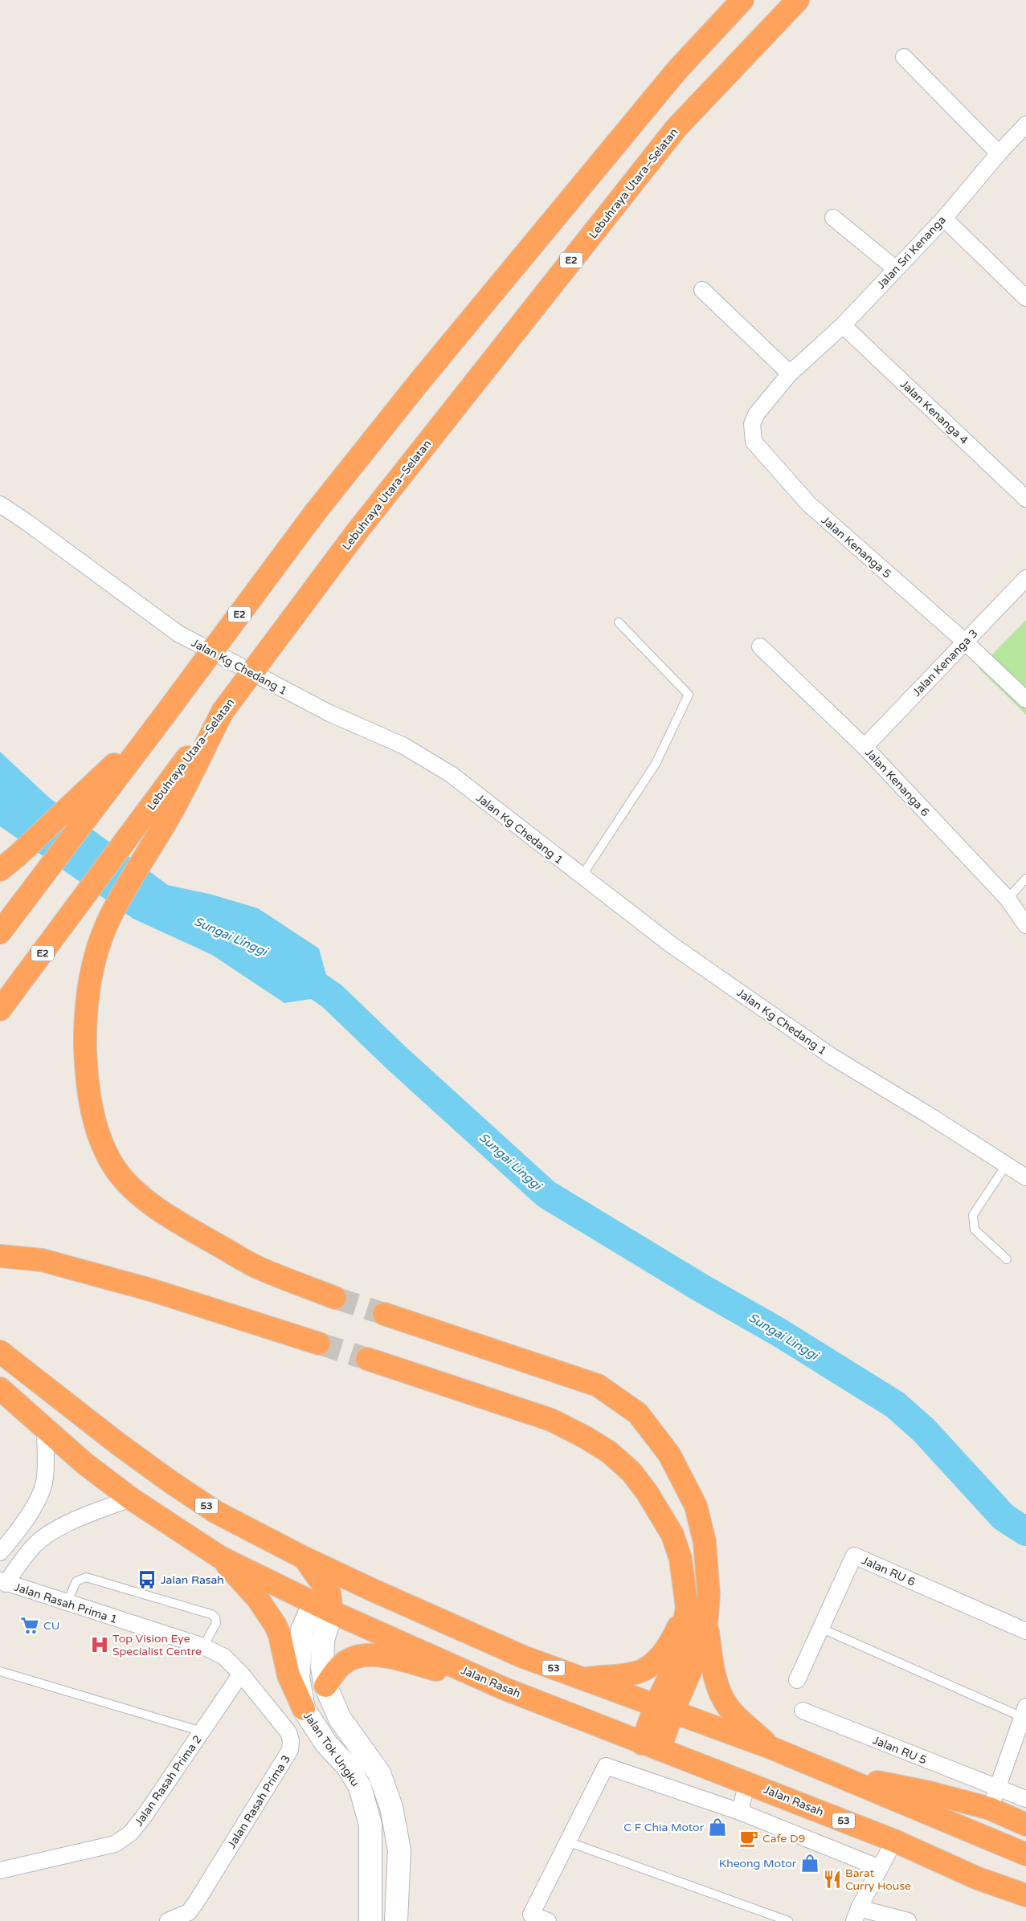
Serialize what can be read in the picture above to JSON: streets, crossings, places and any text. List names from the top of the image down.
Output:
{
  "streets": {
    "highway": [
      "Lebuhraya Utara–Selatan",
      "E2",
      "53",
      "Jalan Rasah"
    ],
    "main road": ["Jalan Tok Ungku"],
    "street": [
      "Jalan Sri Kenanga",
      "Jalan Kenanga 4",
      "Jalan Kenanga 5",
      "Jalan Kenanga 3",
      "Jalan Kg Chedang 1",
      "Jalan Kenanga 6",
      "Jalan RU 6",
      "Jalan Rasah Prima 1",
      "Jalan RU 5",
      "Jalan Rasah Prima 2",
      "Jalan Rasah Prima 3"
    ]
  },
  "crossings": [
    ["Jalan Sri Kenanga", "Jalan Kenanga 4"],
    ["Jalan Sri Kenanga", "Jalan Kenanga 5"],
    ["Jalan Kenanga 5", "Jalan Kenanga 3"],
    ["Jalan Kenanga 3", "Jalan Kenanga 6"],
    ["Jalan Rasah Prima 1", "Jalan Rasah Prima 2"],
    ["Jalan Rasah Prima 1", "Jalan Rasah Prima 3"],
    ["Jalan Rasah", "Jalan Tok Ungku"],
    ["Jalan Rasah Prima 2", "Jalan Rasah Prima 3"]
  ],
  "water": ["Sungai Linggi"],
  "places": {
    "bus stop": ["Jalan Rasah"],
    "supermarket": ["CU"],
    "hospital": ["Top Vision Eye Specialist Centre"],
    "shop": ["C F Chia Motor", "Kheong Motor"],
    "cafe": ["Cafe D9"],
    "restaurant": ["Barat Curry House"]
  }
}
